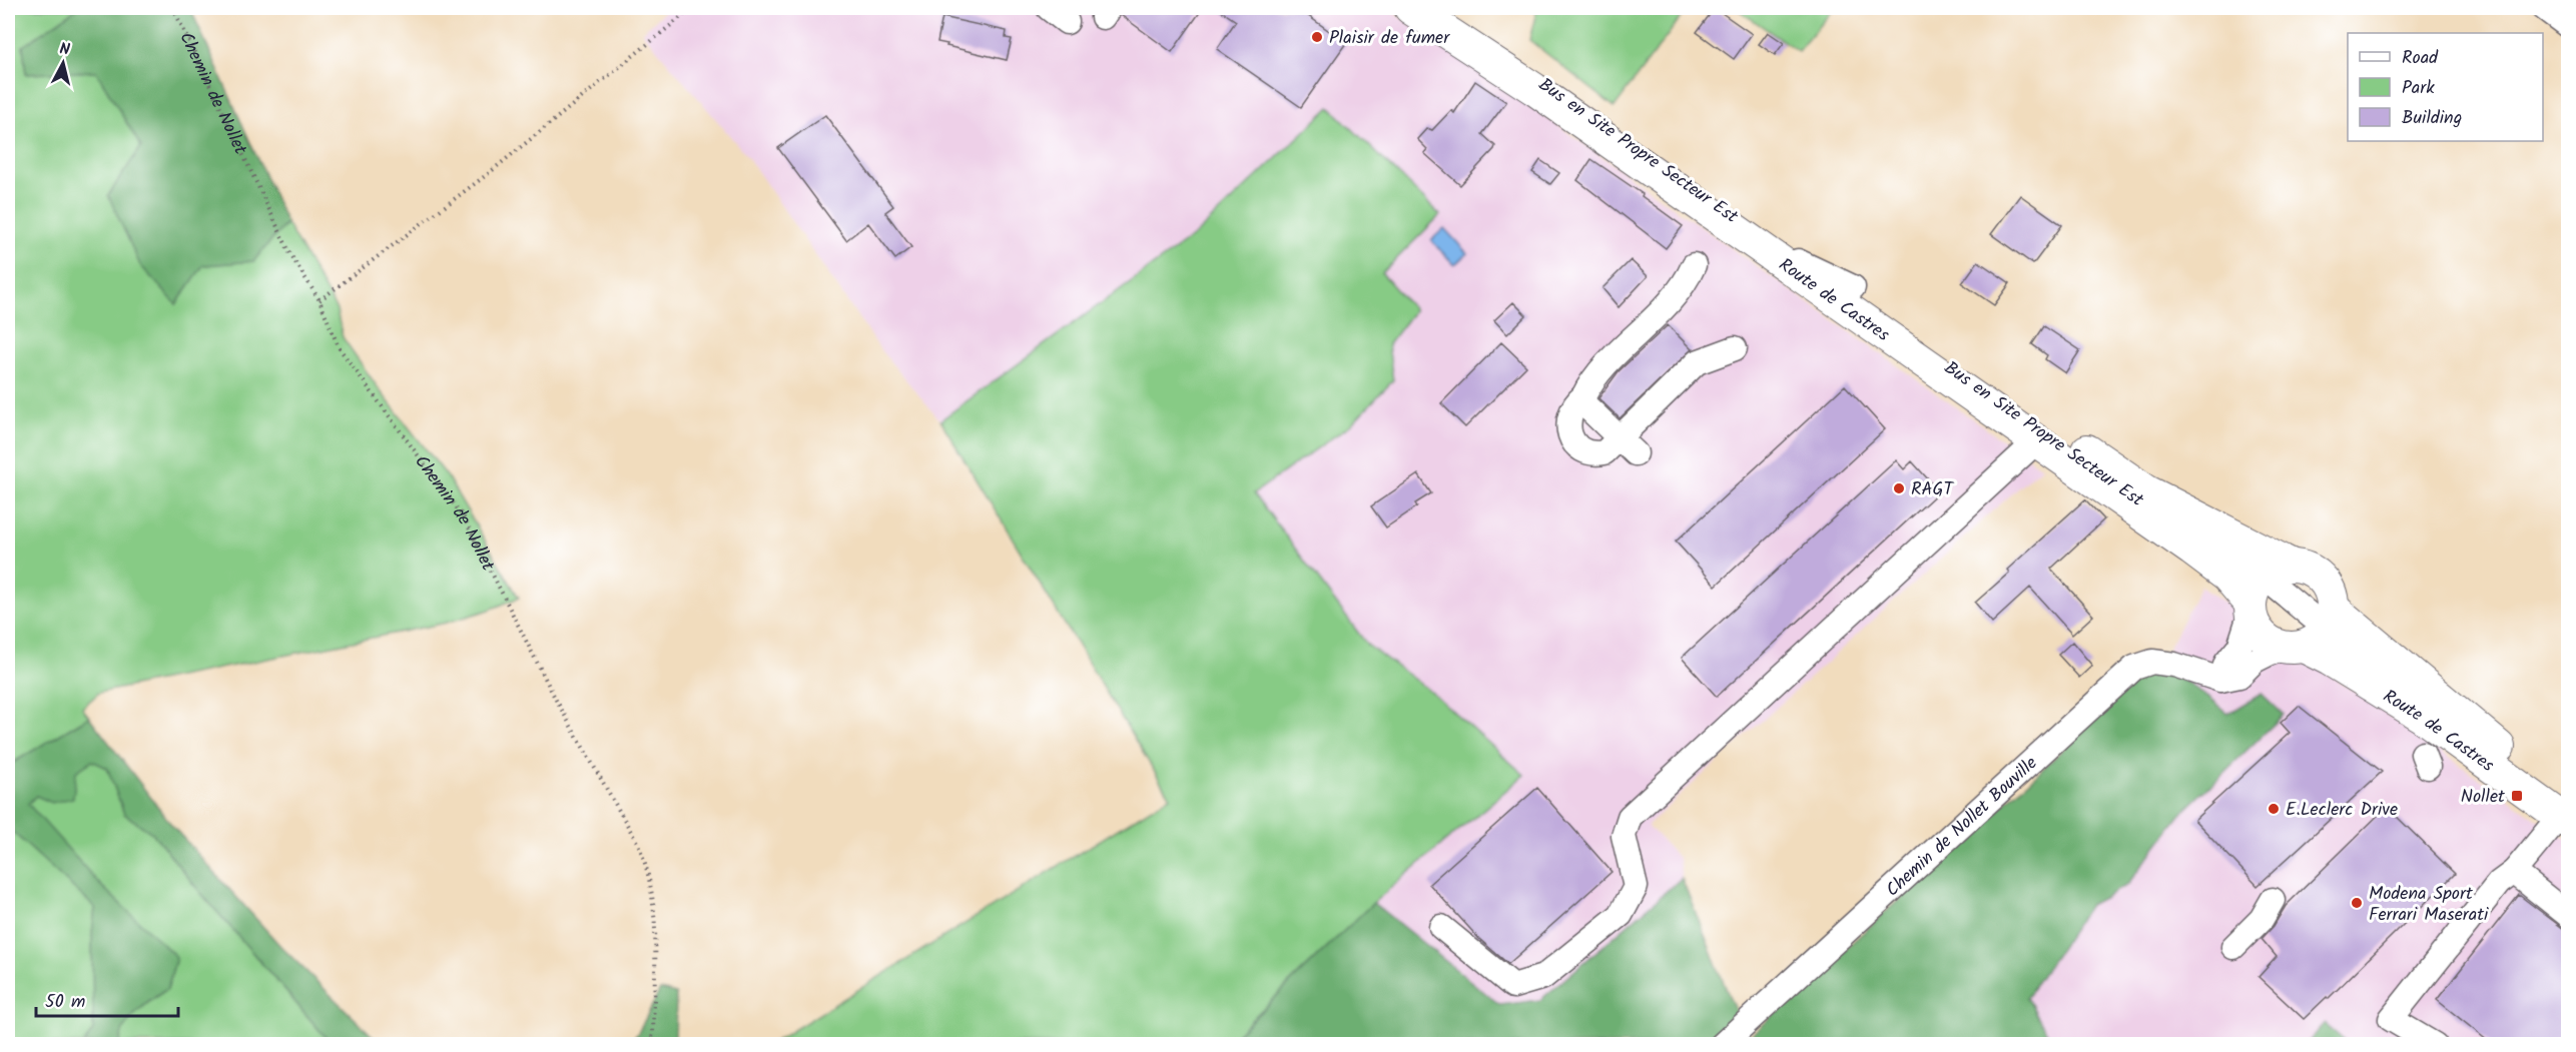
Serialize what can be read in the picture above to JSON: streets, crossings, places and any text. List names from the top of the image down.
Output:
{
  "streets": {
    "main road": ["Route de Castres"],
    "street": ["Bus en Site Propre Secteur Est", "Chemin de Nollet Bouville"],
    "path": ["Chemin de Nollet"]
  },
  "crossings": [
    ["Bus en Site Propre Secteur Est", "Route de Castres"]
  ],
  "places": {
    "other": [
      "Plaisir de fumer",
      "RAGT",
      "E.Leclerc Drive",
      "Modena Sport Ferrari Maserati"
    ],
    "transit": ["Nollet"]
  },
  "legend": ["Road", "Park", "Building"],
  "scale_bar": "50 m",
  "north": "top"
}
